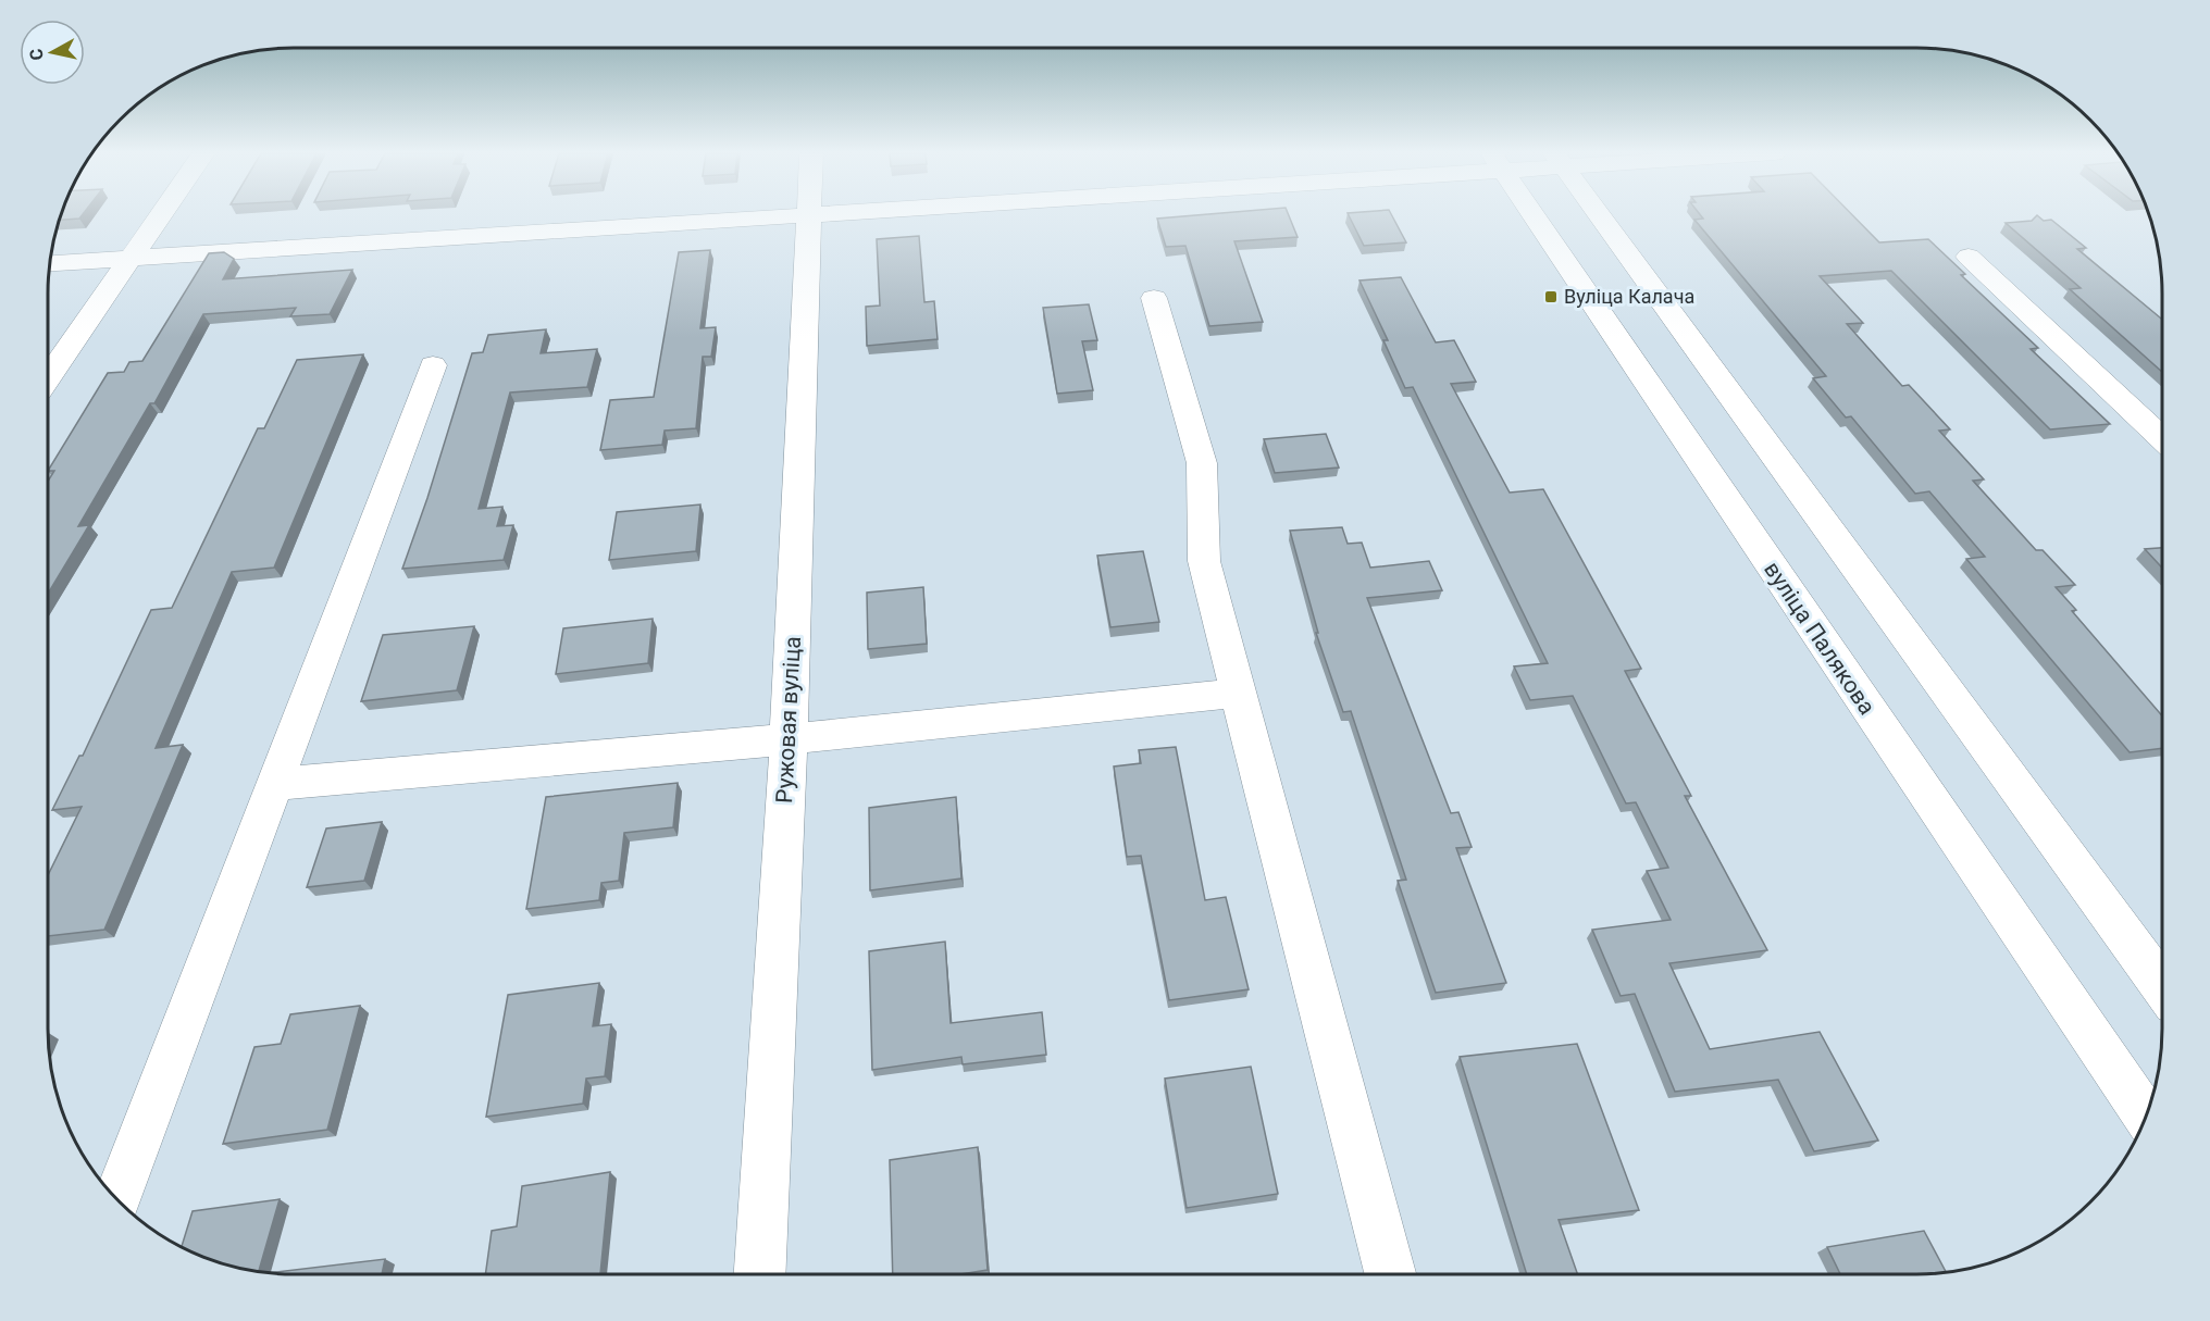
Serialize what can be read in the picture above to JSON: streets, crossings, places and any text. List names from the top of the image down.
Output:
{
  "streets": {
    "street": ["вуліца Палякова", "Ружовая вуліца"]
  },
  "places": {
    "transit": ["Вуліца Калача"]
  },
  "north": "left"
}
